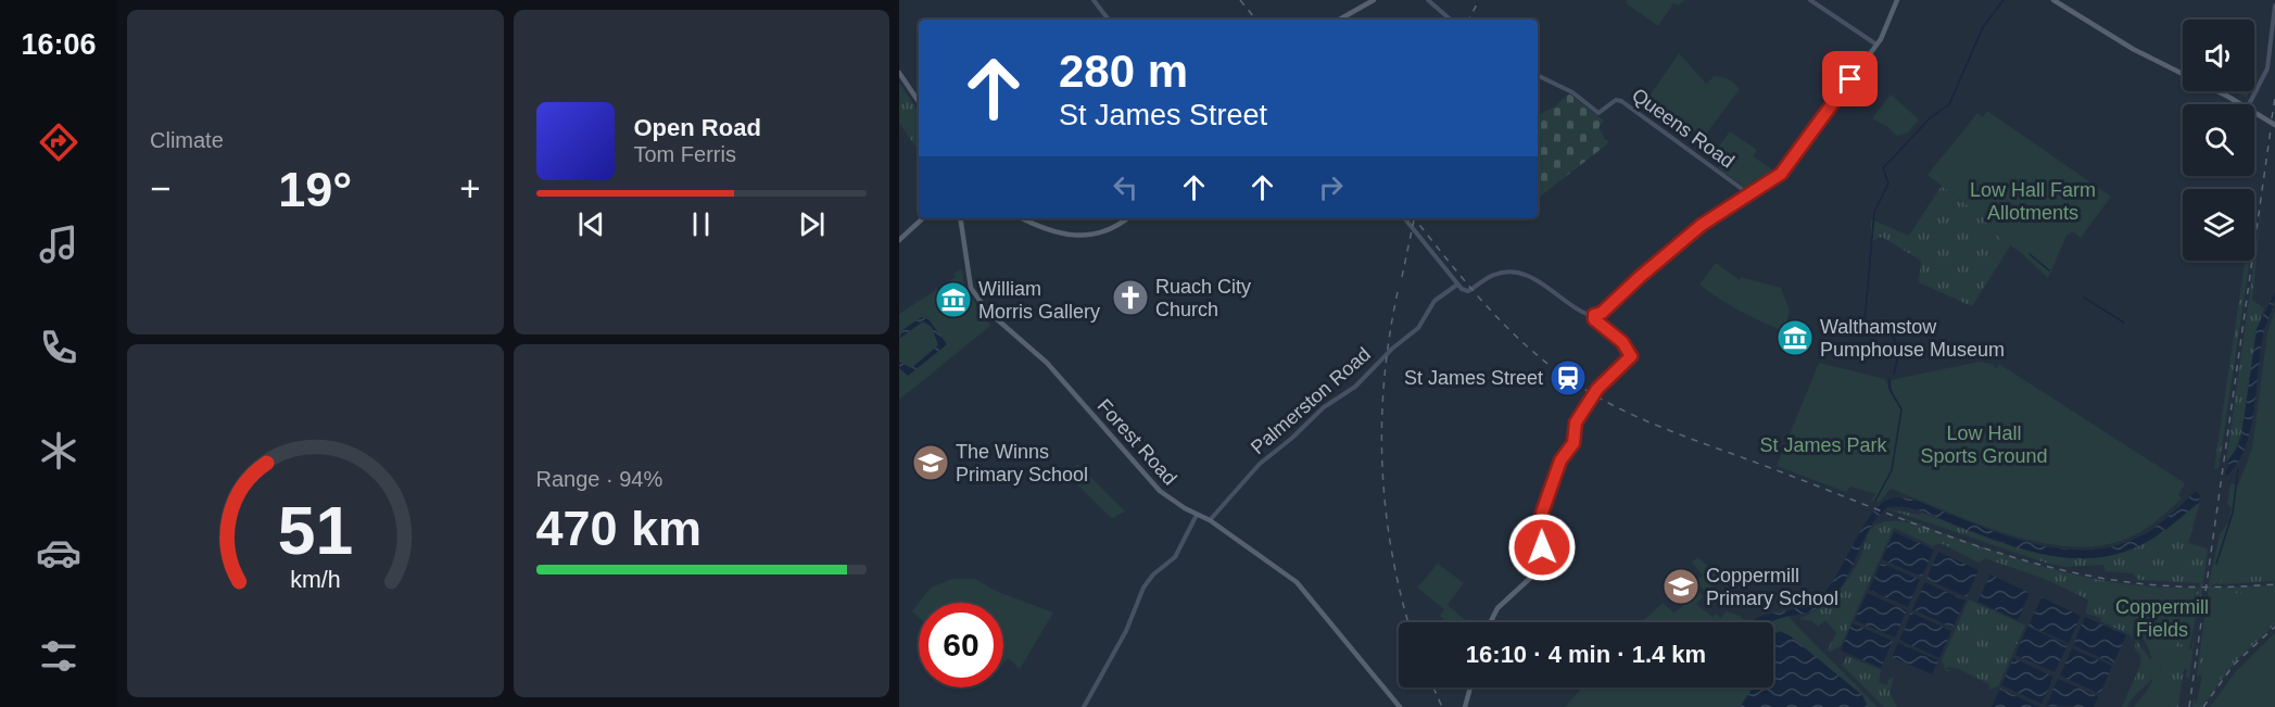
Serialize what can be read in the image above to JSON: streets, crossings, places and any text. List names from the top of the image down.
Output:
{
  "streets": {
    "main road": ["Forest Road"],
    "street": ["Queens Road", "Palmerston Road"]
  },
  "crossings": [
    ["Palmerston Road", "Forest Road"]
  ],
  "parks": [
    "Low Hall Farm Allotments",
    "Low Hall Sports Ground",
    "St James Park",
    "Coppermill Fields"
  ],
  "places": {
    "church": ["Ruach City Church"],
    "museum": ["William Morris Gallery", "Walthamstow Pumphouse Museum"],
    "station": ["St James Street"],
    "school or university": ["The Winns Primary School", "Coppermill Primary School"]
  },
  "page": {
    "tabs": "16:06",
    "tile": [
      "Climate",
      ["Range · 94%", "470 km"]
    ],
    "turn": ["280 m", "St James Street"],
    "song": ["Open Road", "Tom Ferris"],
    "heat": ["−", "19°", "+"],
    "limit": "60",
    "trip": "16:10 · 4 min · 1.4 km",
    "gauge": ["51", "km/h"]
  }
}
